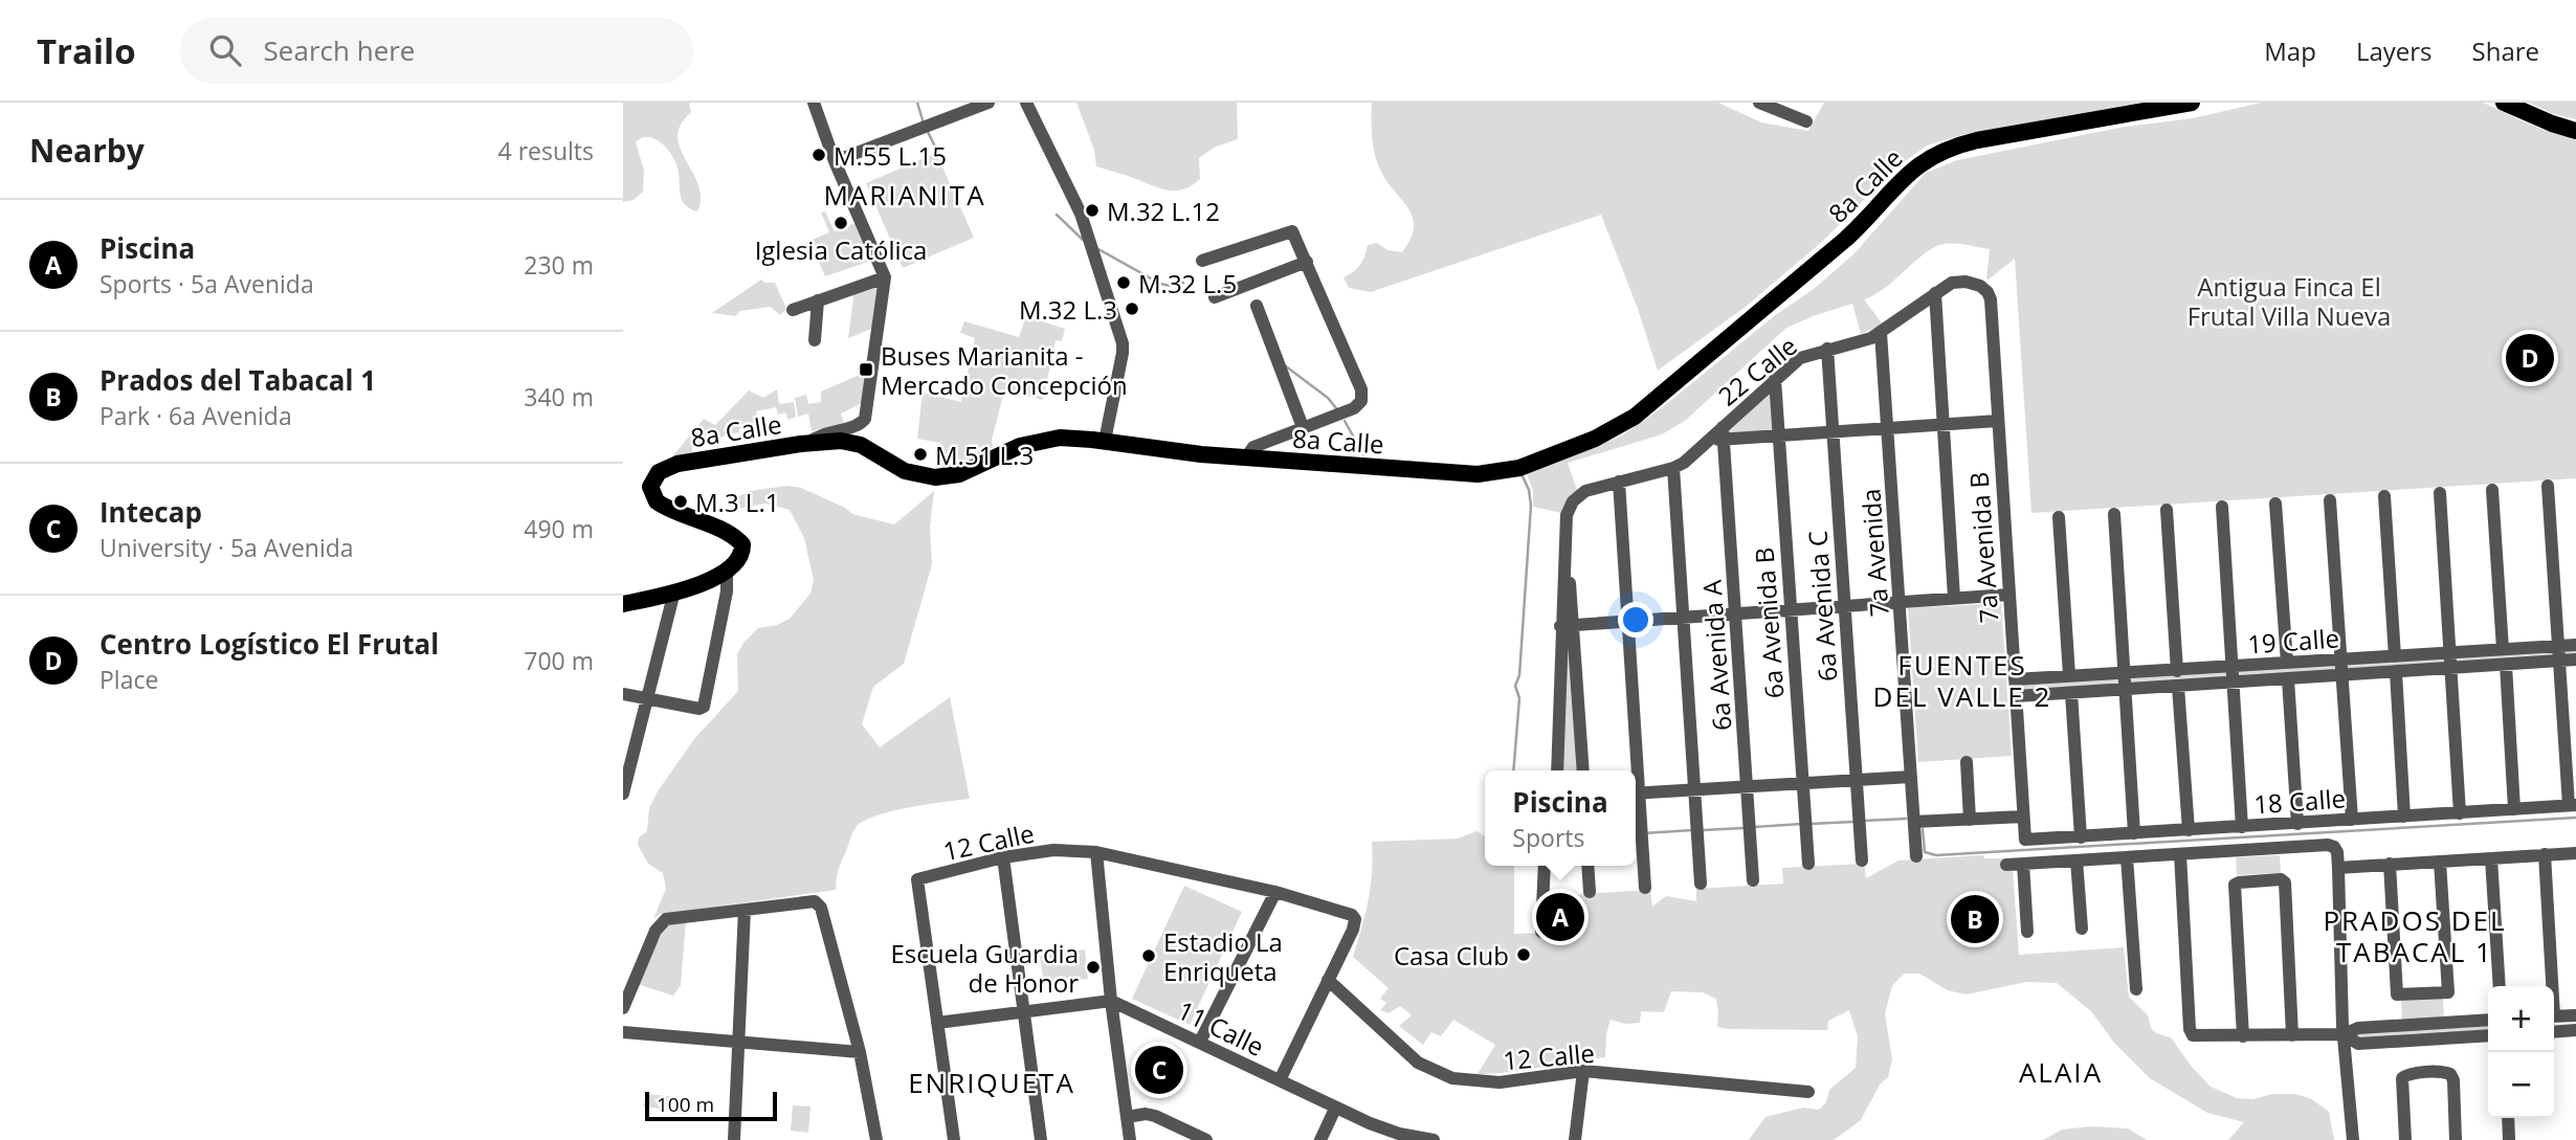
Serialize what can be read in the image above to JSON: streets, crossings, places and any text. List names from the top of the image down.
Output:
{
  "streets": {
    "main road": ["8a Calle"],
    "street": [
      "22 Calle",
      "7a Avenida B",
      "7a Avenida",
      "6a Avenida C",
      "6a Avenida B",
      "19 Calle",
      "6a Avenida A",
      "18 Calle",
      "12 Calle",
      "11 Calle"
    ]
  },
  "crossings": [
    ["22 Calle", "7a Avenida B"],
    ["22 Calle", "7a Avenida"],
    ["22 Calle", "6a Avenida C"],
    ["22 Calle", "6a Avenida B"],
    ["22 Calle", "6a Avenida A"],
    ["7a Avenida B", "19 Calle"],
    ["7a Avenida B", "18 Calle"]
  ],
  "districts": [
    "MARIANITA",
    "FUENTES DEL VALLE 2",
    "PRADOS DEL TABACAL 1",
    "ALAIA",
    "ENRIQUETA"
  ],
  "parks": ["Antigua Finca El Frutal Villa Nueva"],
  "places": {
    "other": [
      "M.55 L.15",
      "M.32 L.12",
      "Iglesia Católica",
      "M.32 L.5",
      "M.32 L.3",
      "M.51 L.3",
      "M.3 L.1",
      "Casa Club",
      "Estadio La Enriqueta",
      "Escuela Guardia de Honor"
    ],
    "transit": ["Buses Marianita - Mercado Concepción"]
  },
  "scale_bar": "100 m",
  "page": {
    "header": "Trailo",
    "search": "Search here",
    "nav": ["Map", "Layers", "Share"],
    "heading": ["Nearby", "4 results"],
    "list": [
      {
        "mark": "A",
        "name": "Piscina",
        "note": "Sports · 5a Avenida",
        "value": "230 m"
      },
      {
        "mark": "B",
        "name": "Prados del Tabacal 1",
        "note": "Park · 6a Avenida",
        "value": "340 m"
      },
      {
        "mark": "C",
        "name": "Intecap",
        "note": "University · 5a Avenida",
        "value": "490 m"
      },
      {
        "mark": "D",
        "name": "Centro Logístico El Frutal",
        "note": "Place",
        "value": "700 m"
      }
    ],
    "pins": [
      "D",
      "A",
      "B",
      "C"
    ],
    "popup": ["Piscina", "Sports"],
    "map_buttons": ["+", "−"],
    "scale": "100 m"
  }
}
